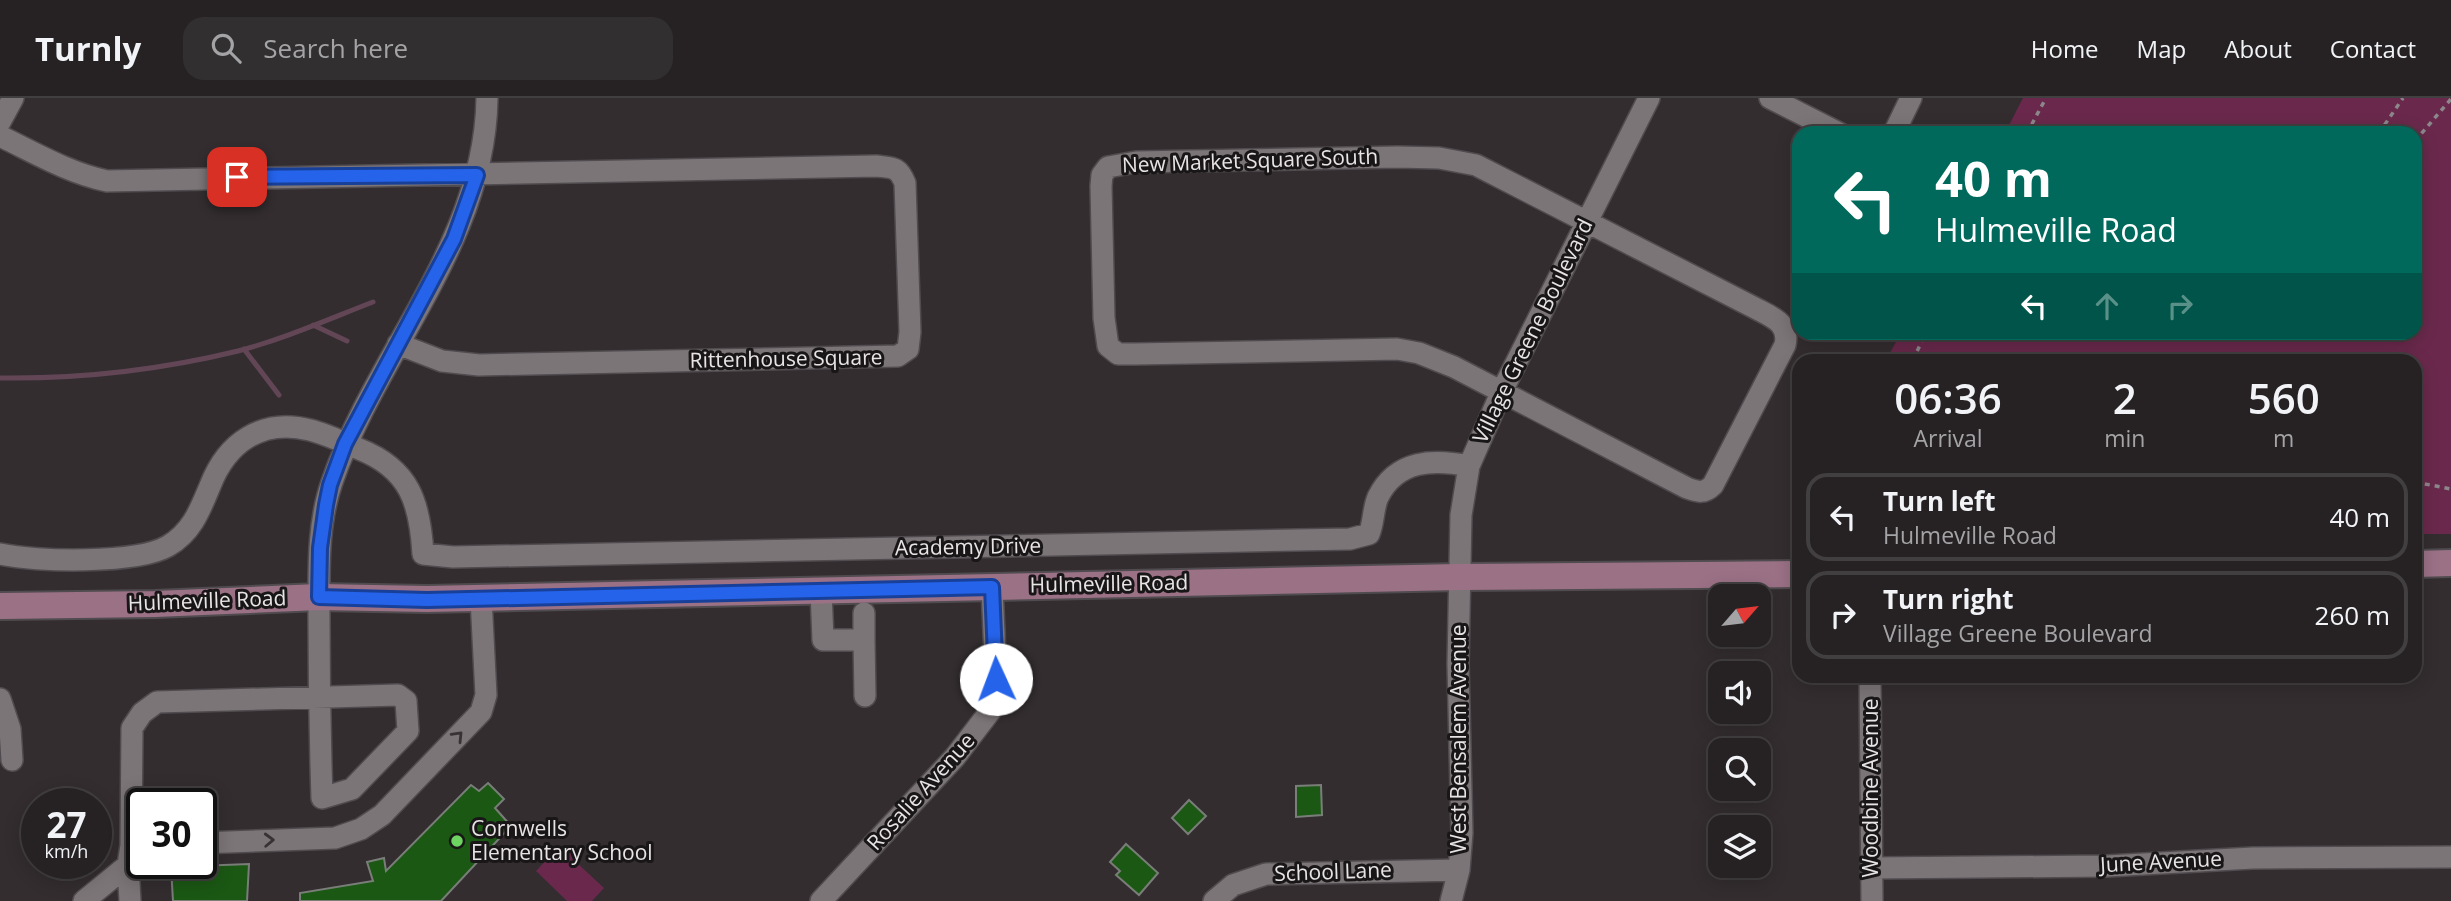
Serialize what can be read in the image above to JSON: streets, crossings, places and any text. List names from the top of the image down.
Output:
{
  "streets": {
    "main road": ["Hulmeville Road"],
    "street": [
      "New Market Square South",
      "Village Greene Boulevard",
      "Rittenhouse Square",
      "Academy Drive",
      "West Bensalem Avenue",
      "Woodbine Avenue",
      "Rosalie Avenue",
      "June Avenue",
      "School Lane"
    ]
  },
  "crossings": [
    ["New Market Square South", "Village Greene Boulevard"],
    ["Village Greene Boulevard", "Academy Drive"],
    ["Village Greene Boulevard", "Hulmeville Road"],
    ["Village Greene Boulevard", "West Bensalem Avenue"],
    ["Hulmeville Road", "West Bensalem Avenue"],
    ["Hulmeville Road", "Rosalie Avenue"],
    ["West Bensalem Avenue", "School Lane"],
    ["Woodbine Avenue", "June Avenue"]
  ],
  "places": ["Cornwells Elementary School"],
  "north": "top right",
  "page": {
    "header": "Turnly",
    "search": "Search here",
    "nav": [
      "Home",
      "Map",
      "About",
      "Contact"
    ],
    "turn": ["40 m", "Hulmeville Road"],
    "eta": [
      "06:36",
      "Arrival",
      "2",
      "min",
      "560",
      "m"
    ],
    "list": [
      {
        "name": "Turn left",
        "note": "Hulmeville Road",
        "value": "40 m"
      },
      {
        "name": "Turn right",
        "note": "Village Greene Boulevard",
        "value": "260 m"
      }
    ],
    "speed": "27 km/h",
    "limit": "30"
  }
}
